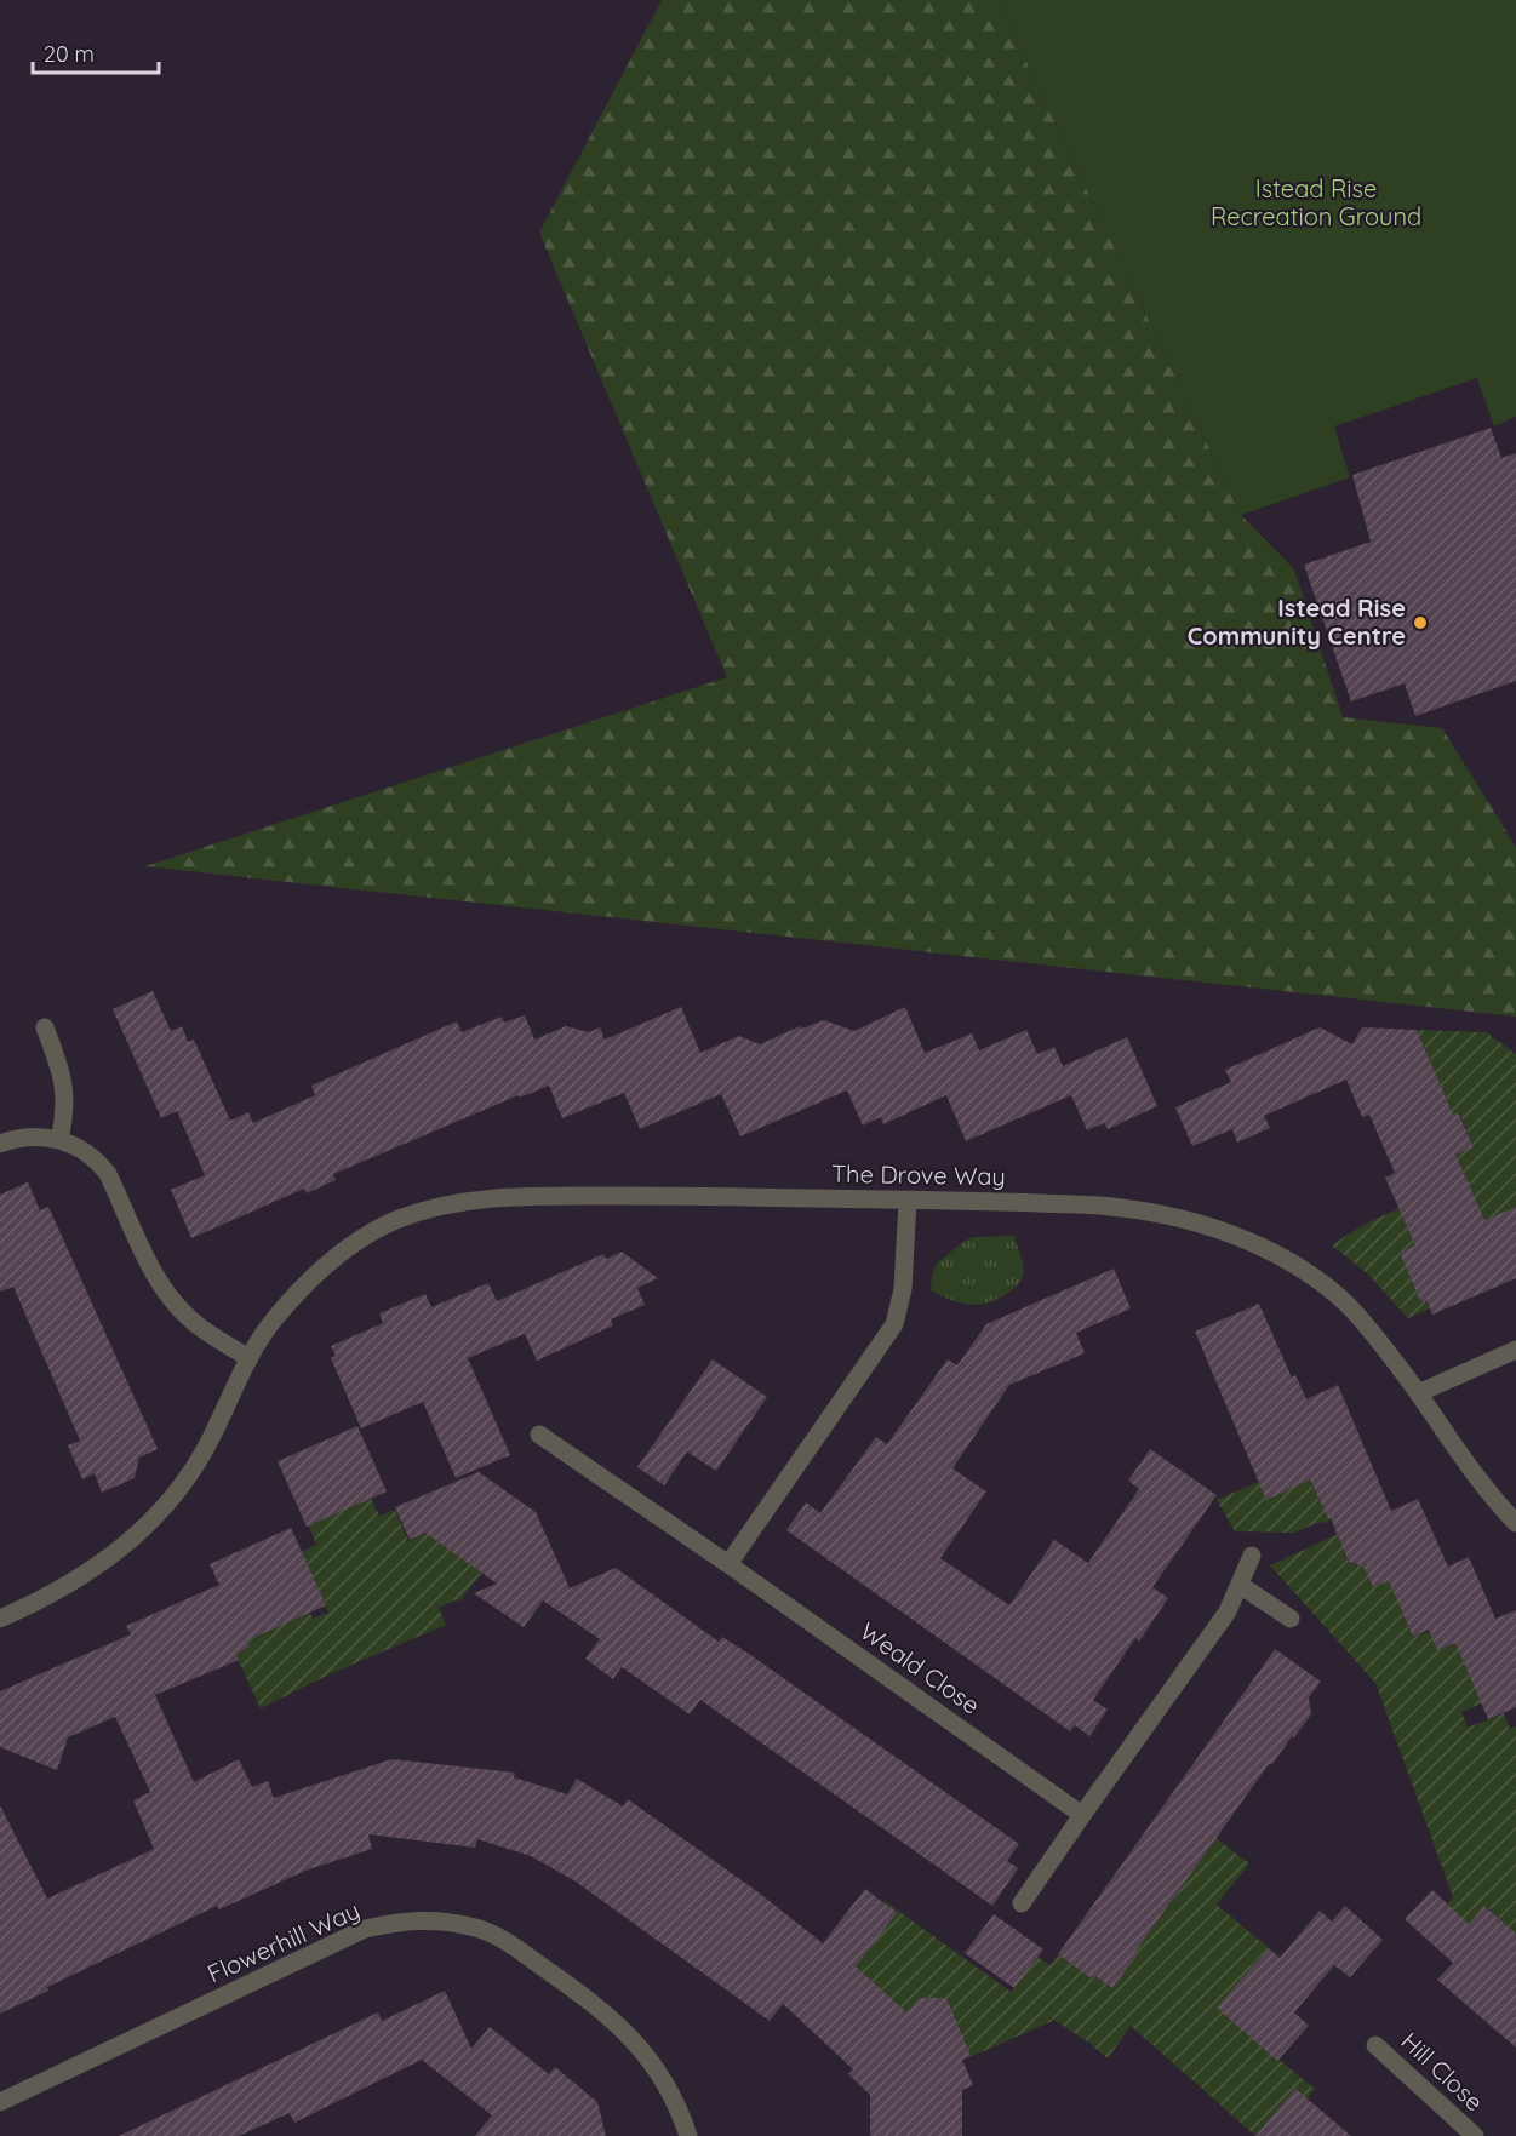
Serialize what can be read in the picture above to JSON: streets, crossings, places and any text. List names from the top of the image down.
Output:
{
  "streets": {
    "street": [
      "The Drove Way",
      "Weald Close",
      "Flowerhill Way",
      "Hill Close"
    ]
  },
  "parks": ["Istead Rise Recreation Ground"],
  "places": ["Istead Rise Community Centre"],
  "scale_bar": "20 m"
}
